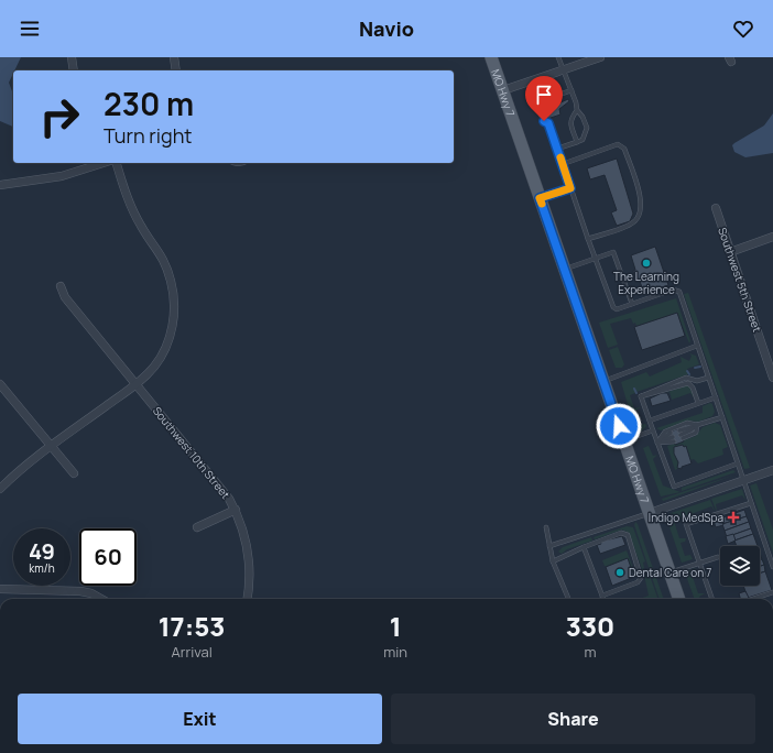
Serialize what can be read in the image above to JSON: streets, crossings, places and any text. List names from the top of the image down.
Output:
{
  "streets": {
    "main road": ["MO Hwy 7"],
    "street": ["Southwest 5th Street", "Southwest 10th Street"]
  },
  "places": {
    "other": ["The Learning Experience", "Dental Care on 7"],
    "health": ["Indigo MedSpa"]
  },
  "page": {
    "header": "Navio",
    "turn": ["230 m", "Turn right"],
    "speed": "49 km/h",
    "limit": "60",
    "eta": [
      "17:53",
      "Arrival",
      "1",
      "min",
      "330",
      "m"
    ],
    "buttons": ["Exit", "Share"]
  }
}
